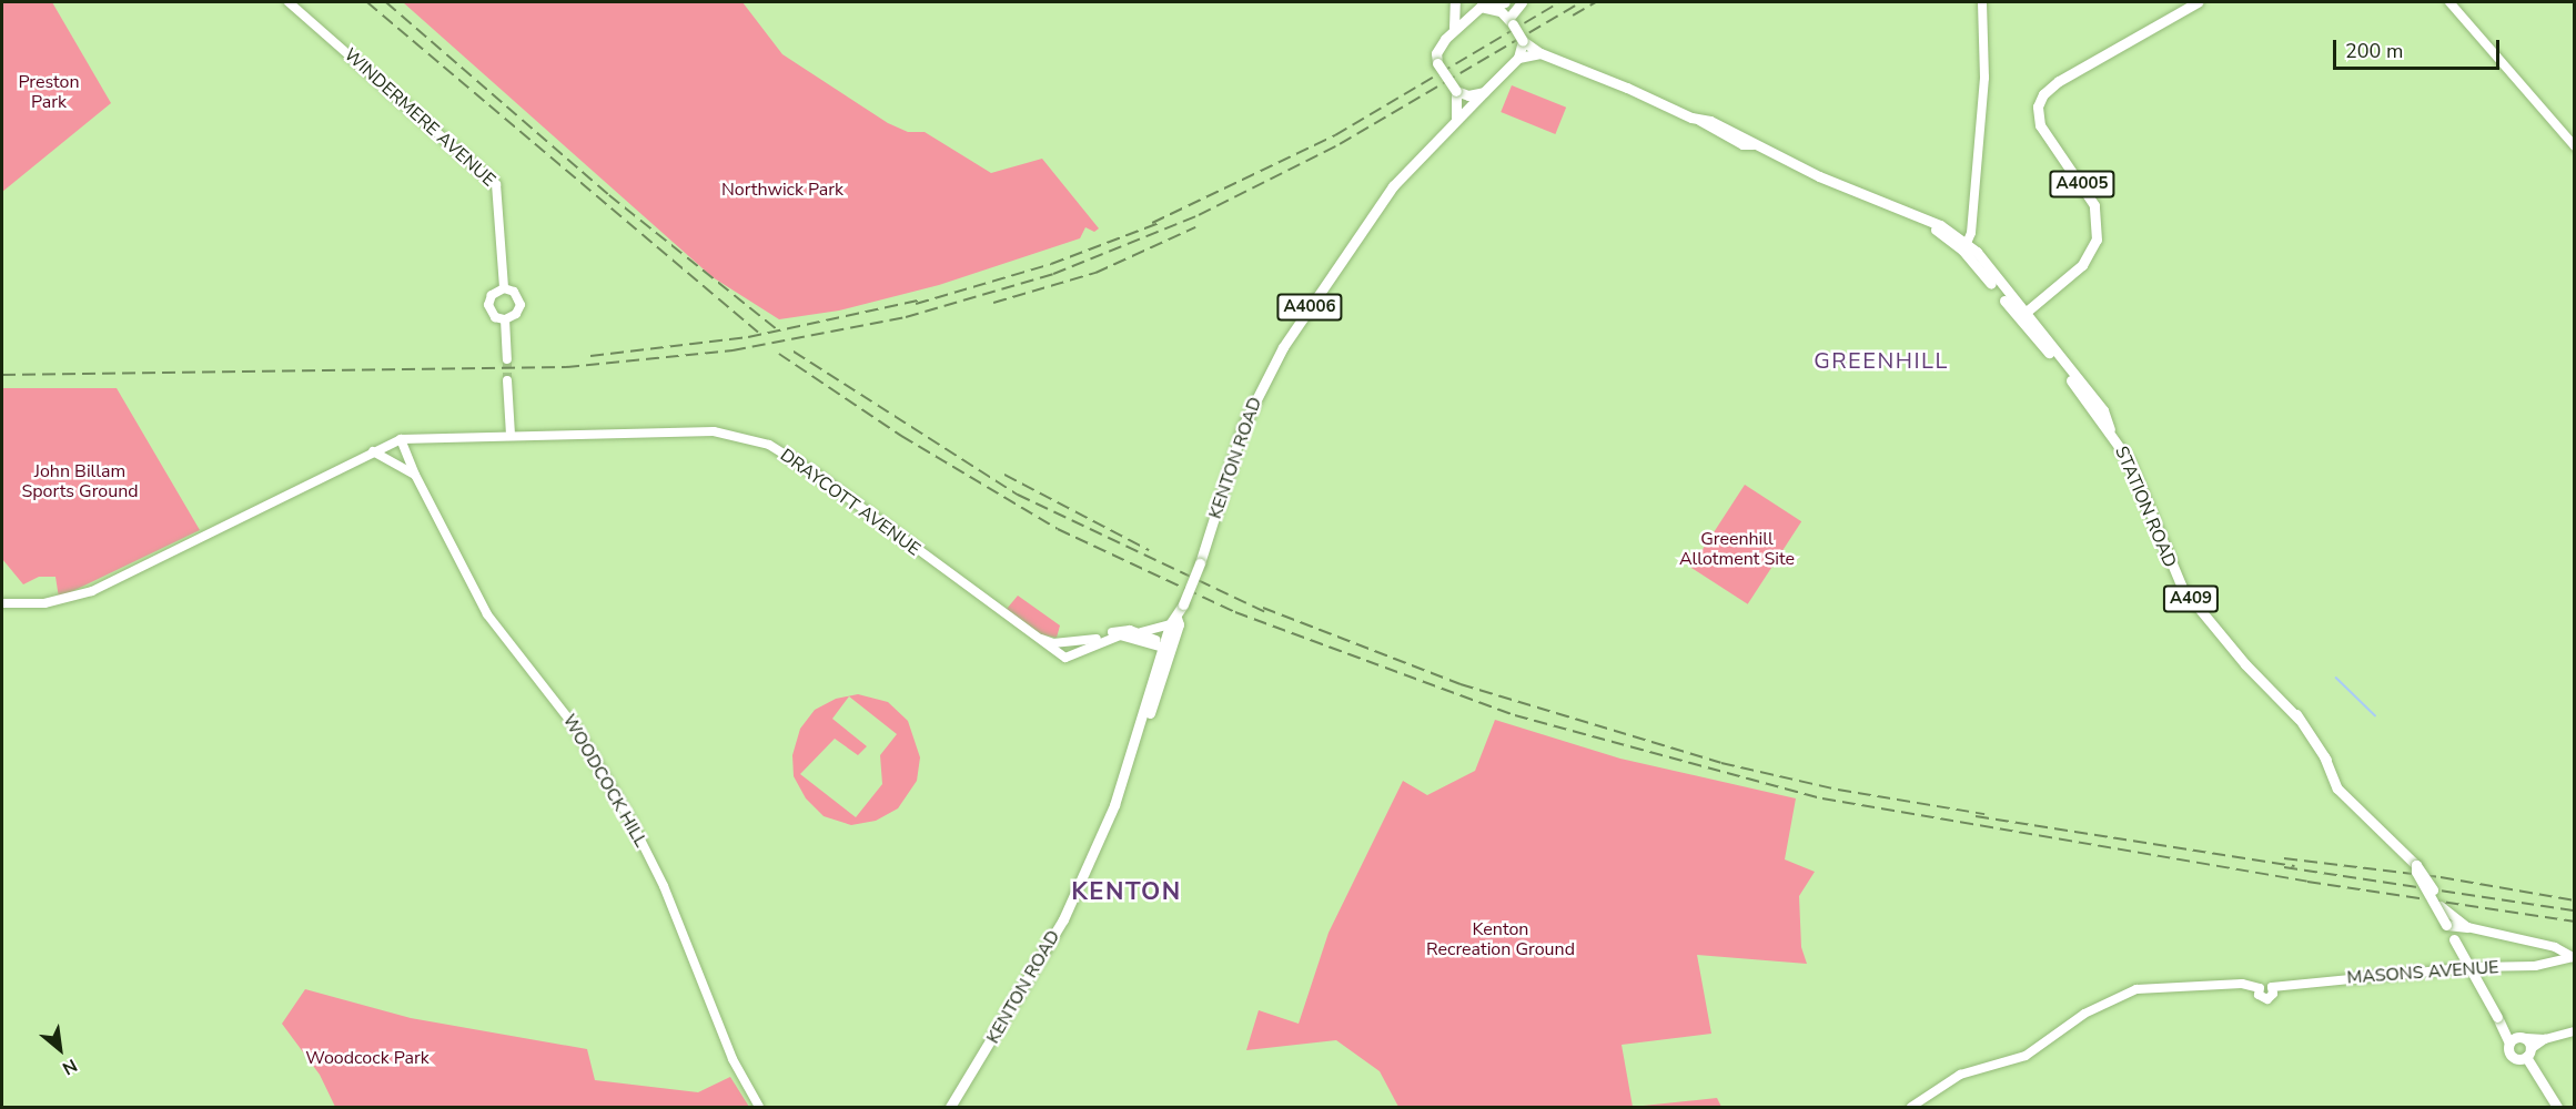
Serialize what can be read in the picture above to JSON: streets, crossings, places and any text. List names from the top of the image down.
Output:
{
  "streets": {
    "main road": [
      "A4005",
      "A4006",
      "KENTON ROAD",
      "STATION ROAD",
      "A409"
    ],
    "street": [
      "WINDERMERE AVENUE",
      "DRAYCOTT AVENUE",
      "WOODCOCK HILL",
      "MASONS AVENUE"
    ]
  },
  "crossings": [
    ["A4005", "STATION ROAD"],
    ["KENTON ROAD", "A409"],
    ["DRAYCOTT AVENUE", "WOODCOCK HILL"],
    ["STATION ROAD", "A409"]
  ],
  "districts": ["GREENHILL", "KENTON"],
  "parks": [
    "Preston Park",
    "Northwick Park",
    "John Billam Sports Ground",
    "Greenhill Allotment Site",
    "Kenton Recreation Ground",
    "Woodcock Park"
  ],
  "scale_bar": "200 m",
  "north": "bottom right"
}
